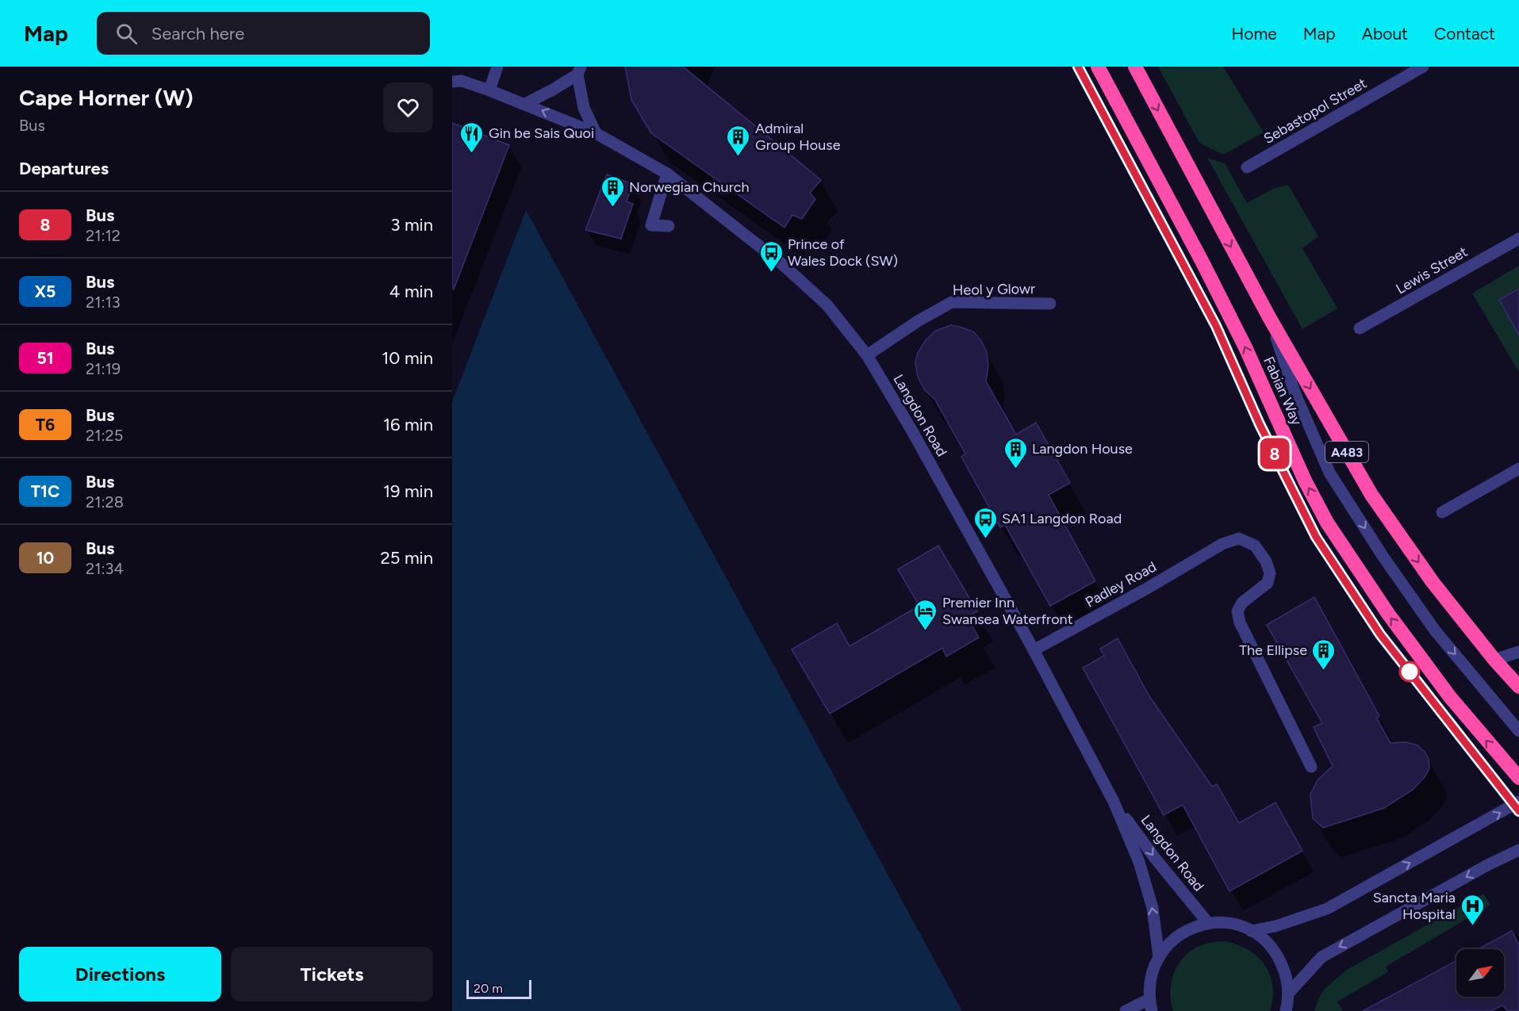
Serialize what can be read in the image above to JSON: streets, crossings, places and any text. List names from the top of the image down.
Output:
{
  "streets": {
    "highway": ["Fabian Way", "A483"],
    "street": [
      "Sebastopol Street",
      "Lewis Street",
      "Heol y Glowr",
      "Langdon Road",
      "Padley Road"
    ]
  },
  "crossings": [
    ["Heol y Glowr", "Langdon Road"],
    ["Langdon Road", "Padley Road"]
  ],
  "places": {
    "restaurant": ["Gin be Sais Quoi"],
    "building": [
      "Admiral Group House",
      "Norwegian Church",
      "Langdon House",
      "The Ellipse"
    ],
    "bus stop": ["Prince of Wales Dock (SW)", "SA1 Langdon Road"],
    "hotel": ["Premier Inn Swansea Waterfront"],
    "hospital": ["Sancta Maria Hospital"]
  },
  "lines": ["bus line 8"],
  "scale_bar": "20 m",
  "north": "top right",
  "page": {
    "header": "Map",
    "search": "Search here",
    "nav": [
      "Home",
      "Map",
      "About",
      "Contact"
    ],
    "heading": [
      ["Cape Horner (W)", "Bus"],
      "Departures"
    ],
    "on_map": "8",
    "list": [
      {
        "mark": "8",
        "name": "Bus",
        "note": "21:12",
        "value": "3 min"
      },
      {
        "mark": "X5",
        "name": "Bus",
        "note": "21:13",
        "value": "4 min"
      },
      {
        "mark": "51",
        "name": "Bus",
        "note": "21:19",
        "value": "10 min"
      },
      {
        "mark": "T6",
        "name": "Bus",
        "note": "21:25",
        "value": "16 min"
      },
      {
        "mark": "T1C",
        "name": "Bus",
        "note": "21:28",
        "value": "19 min"
      },
      {
        "mark": "10",
        "name": "Bus",
        "note": "21:34",
        "value": "25 min"
      }
    ],
    "buttons": ["Directions", "Tickets"],
    "scale": "20 m"
  }
}
